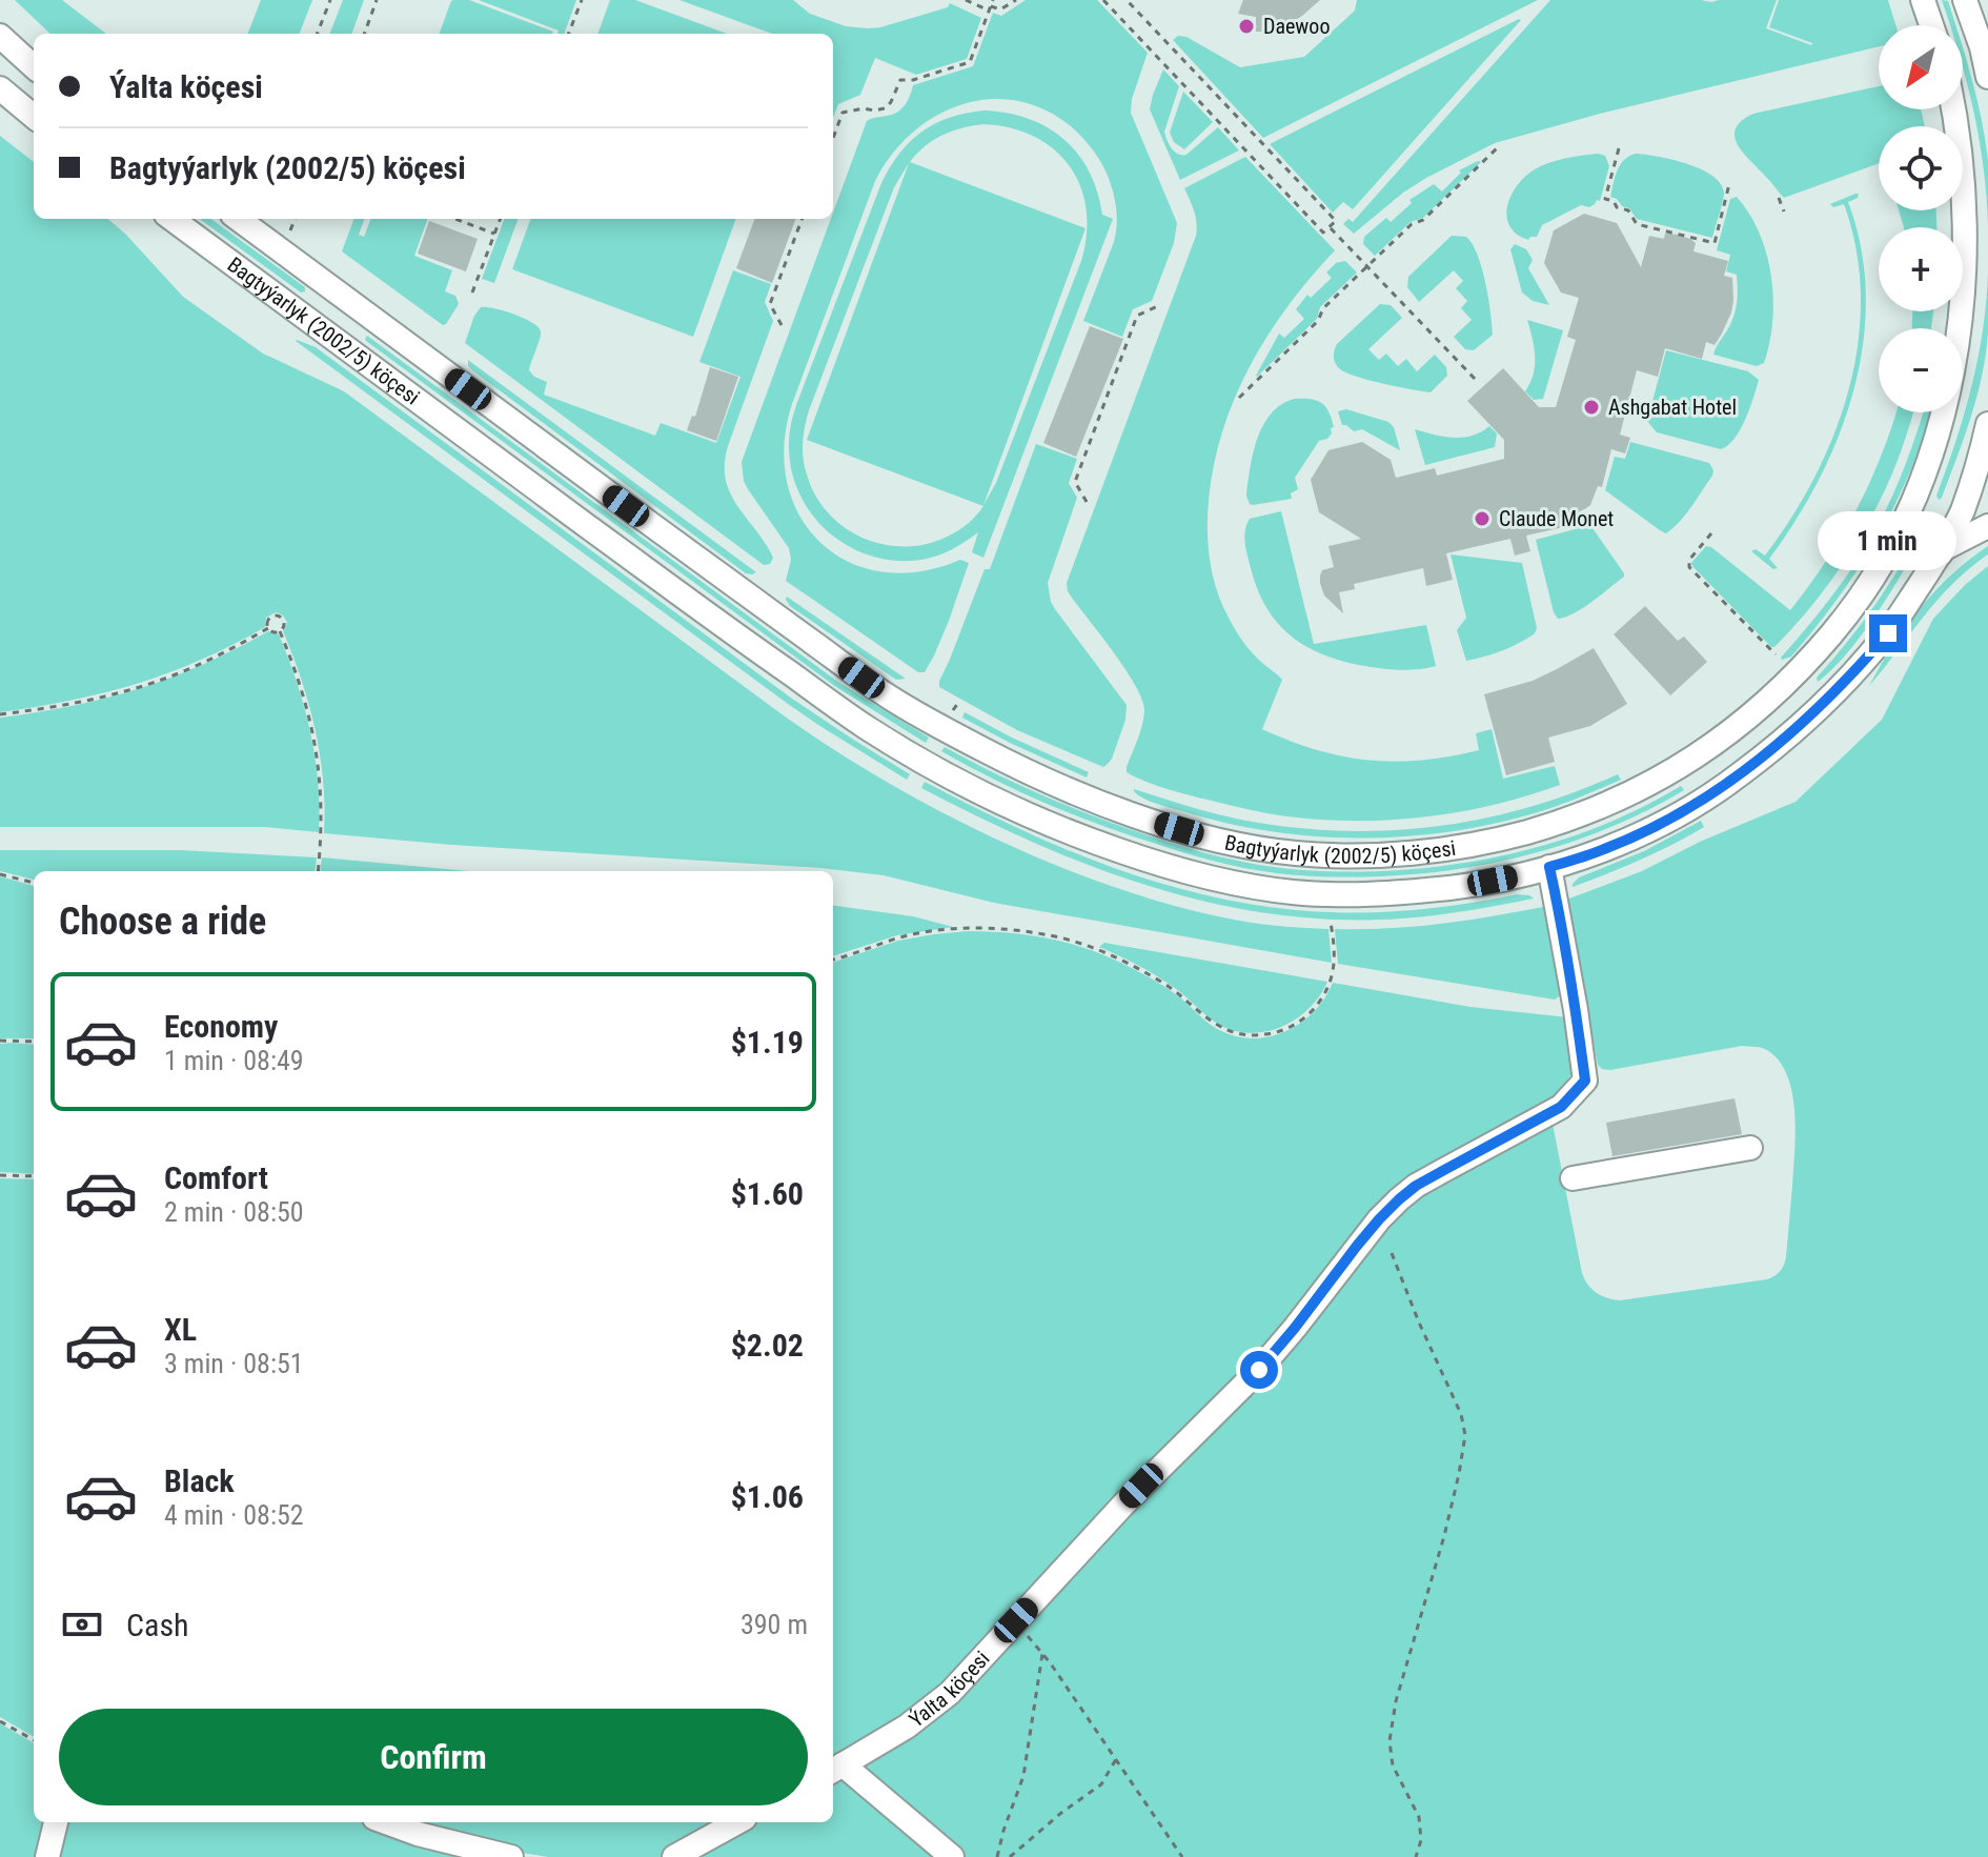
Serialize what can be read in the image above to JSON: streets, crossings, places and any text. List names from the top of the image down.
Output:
{
  "streets": {
    "street": ["Bagtyýarlyk (2002/5) köçesi", "Ýalta köçesi"]
  },
  "crossings": [
    ["Bagtyýarlyk (2002/5) köçesi", "Ýalta köçesi"]
  ],
  "places": ["Daewoo", "Ashgabat Hotel", "Claude Monet"],
  "north": "bottom left",
  "page": {
    "map_buttons": ["+", "−"],
    "banner": ["Ýalta köçesi", "Bagtyýarlyk (2002/5) köçesi"],
    "bubble": "1 min",
    "heading": "Choose a ride",
    "list": [
      {
        "name": "Economy",
        "note": "1 min · 08:49",
        "value": "$1.19"
      },
      {
        "name": "Comfort",
        "note": "2 min · 08:50",
        "value": "$1.60"
      },
      {
        "name": "XL",
        "note": "3 min · 08:51",
        "value": "$2.02"
      },
      {
        "name": "Black",
        "note": "4 min · 08:52",
        "value": "$1.06"
      }
    ],
    "pay": ["Cash", "390 m"],
    "buttons": "Confirm"
  }
}
